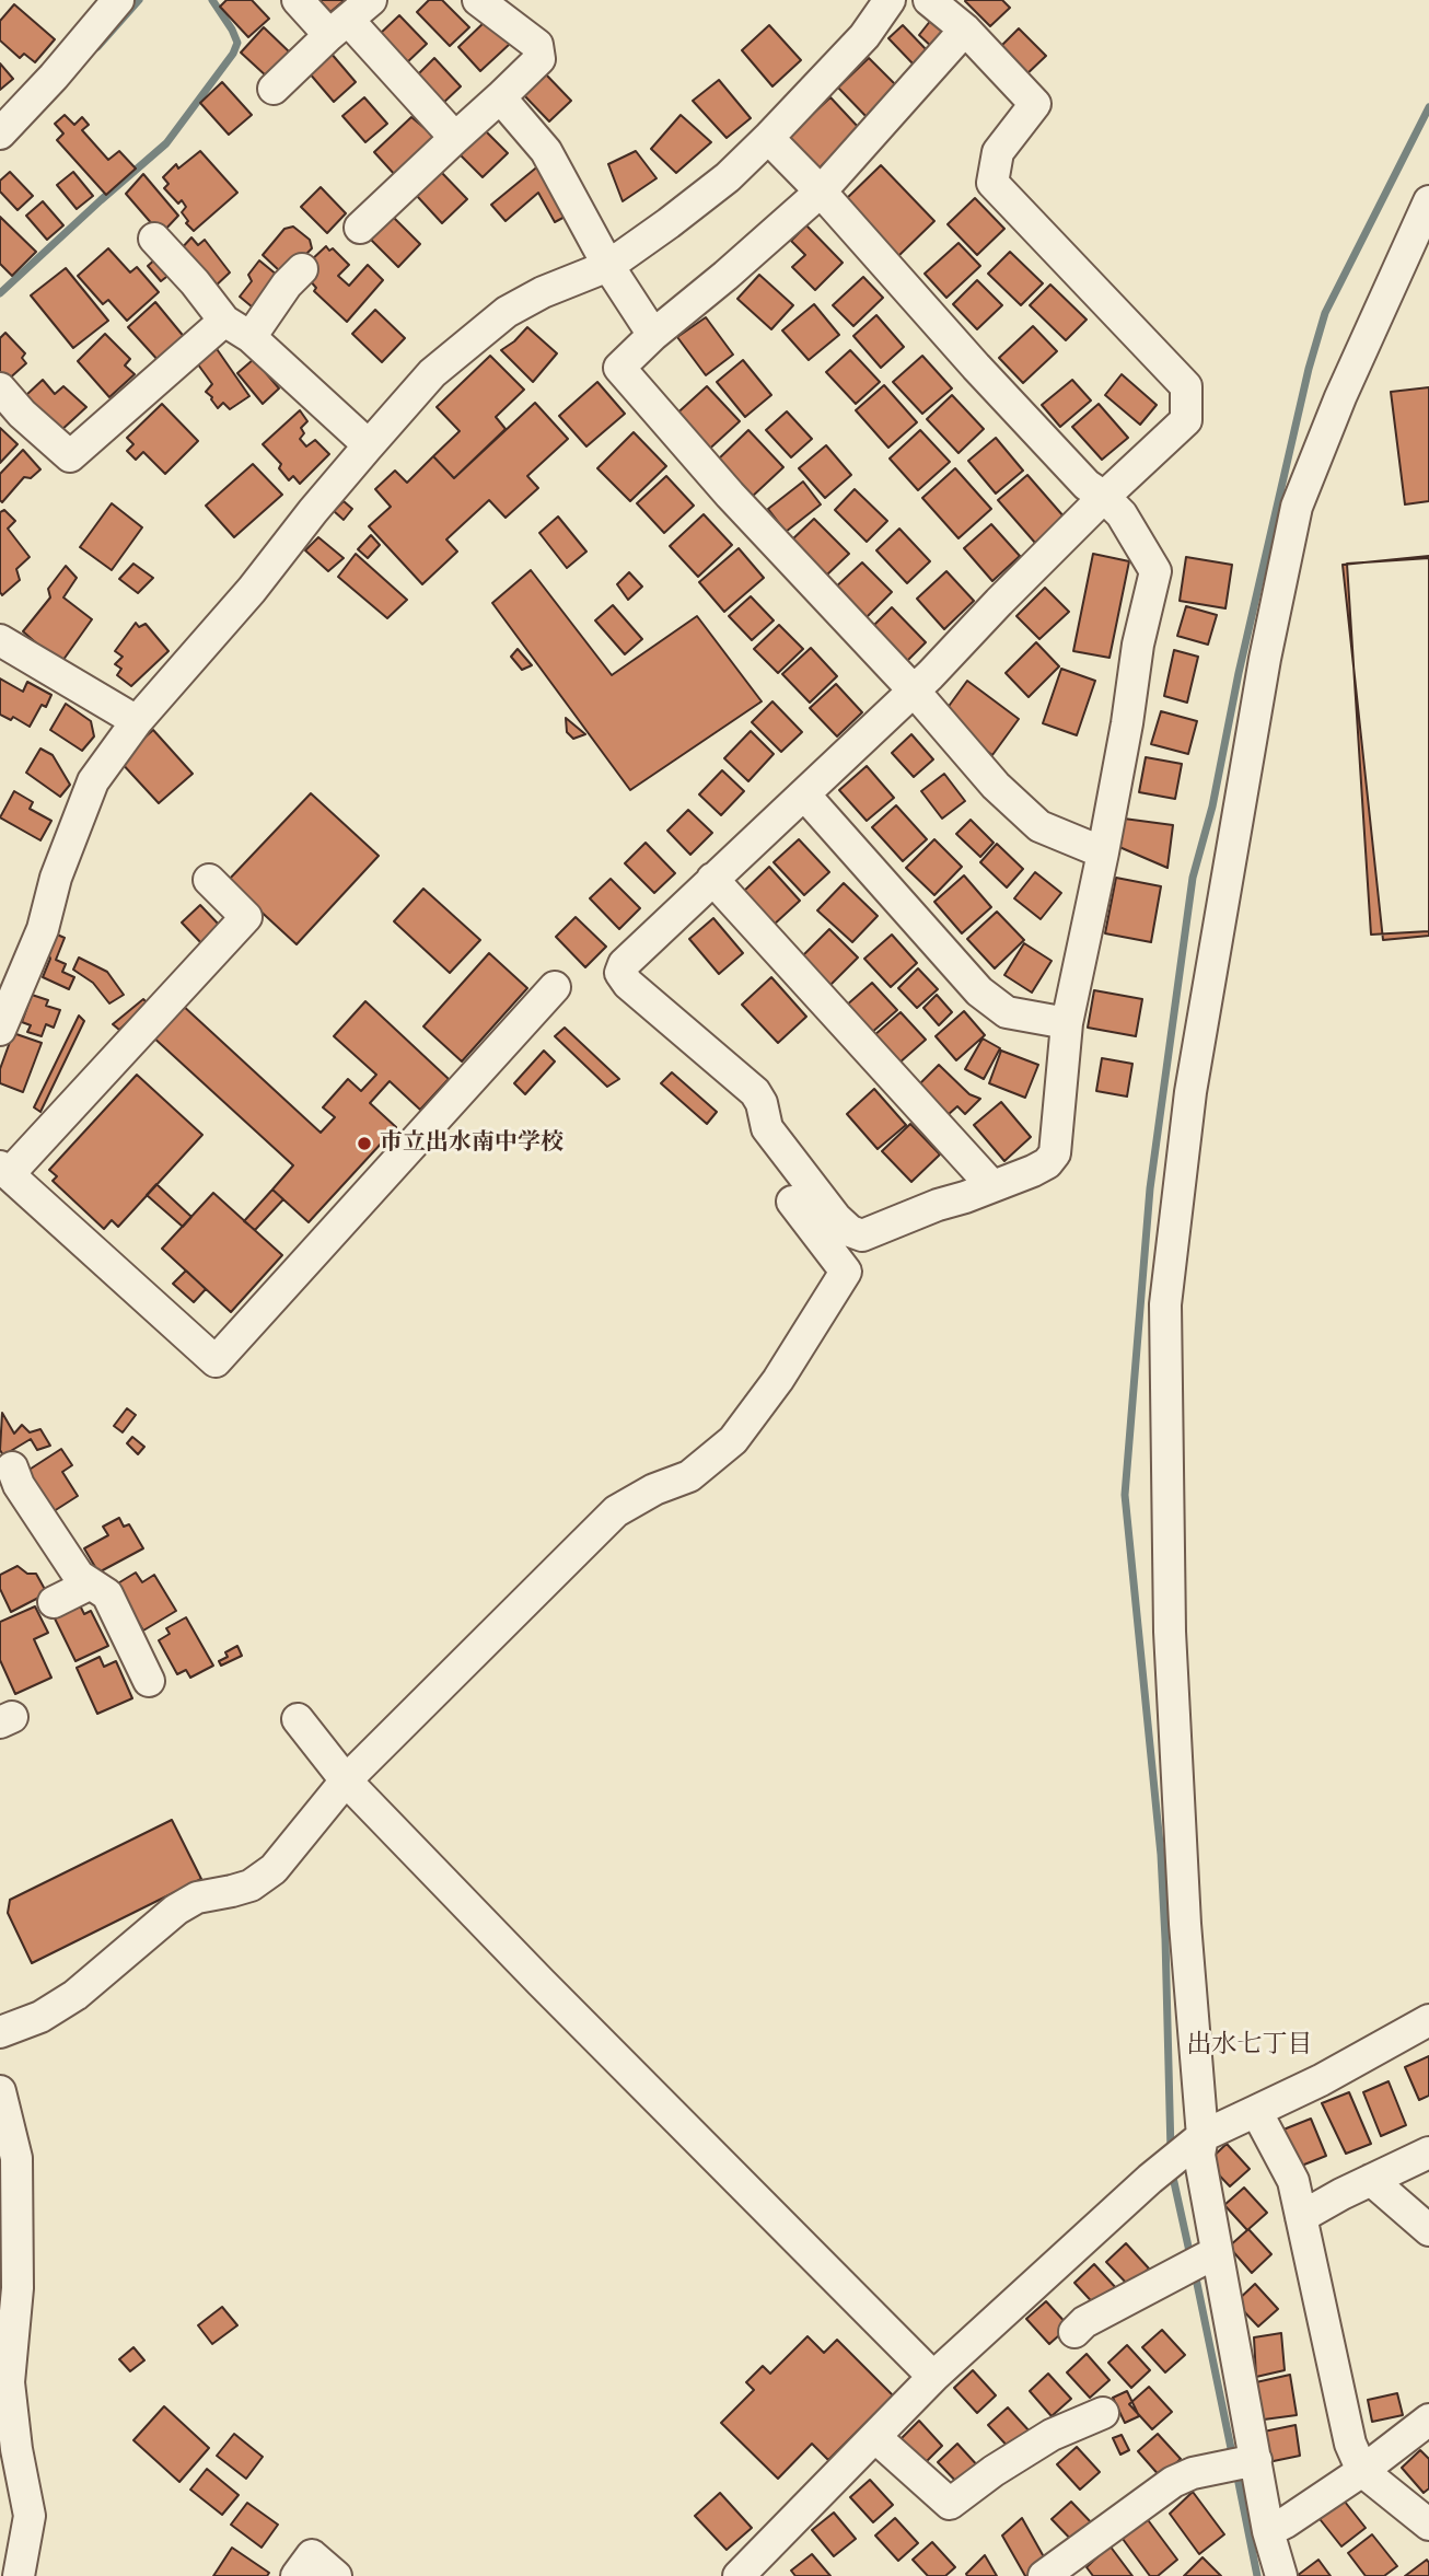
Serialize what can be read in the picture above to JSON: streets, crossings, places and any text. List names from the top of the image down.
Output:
{
  "districts": ["出水七丁目"],
  "places": ["市立出水南中学校"]
}
